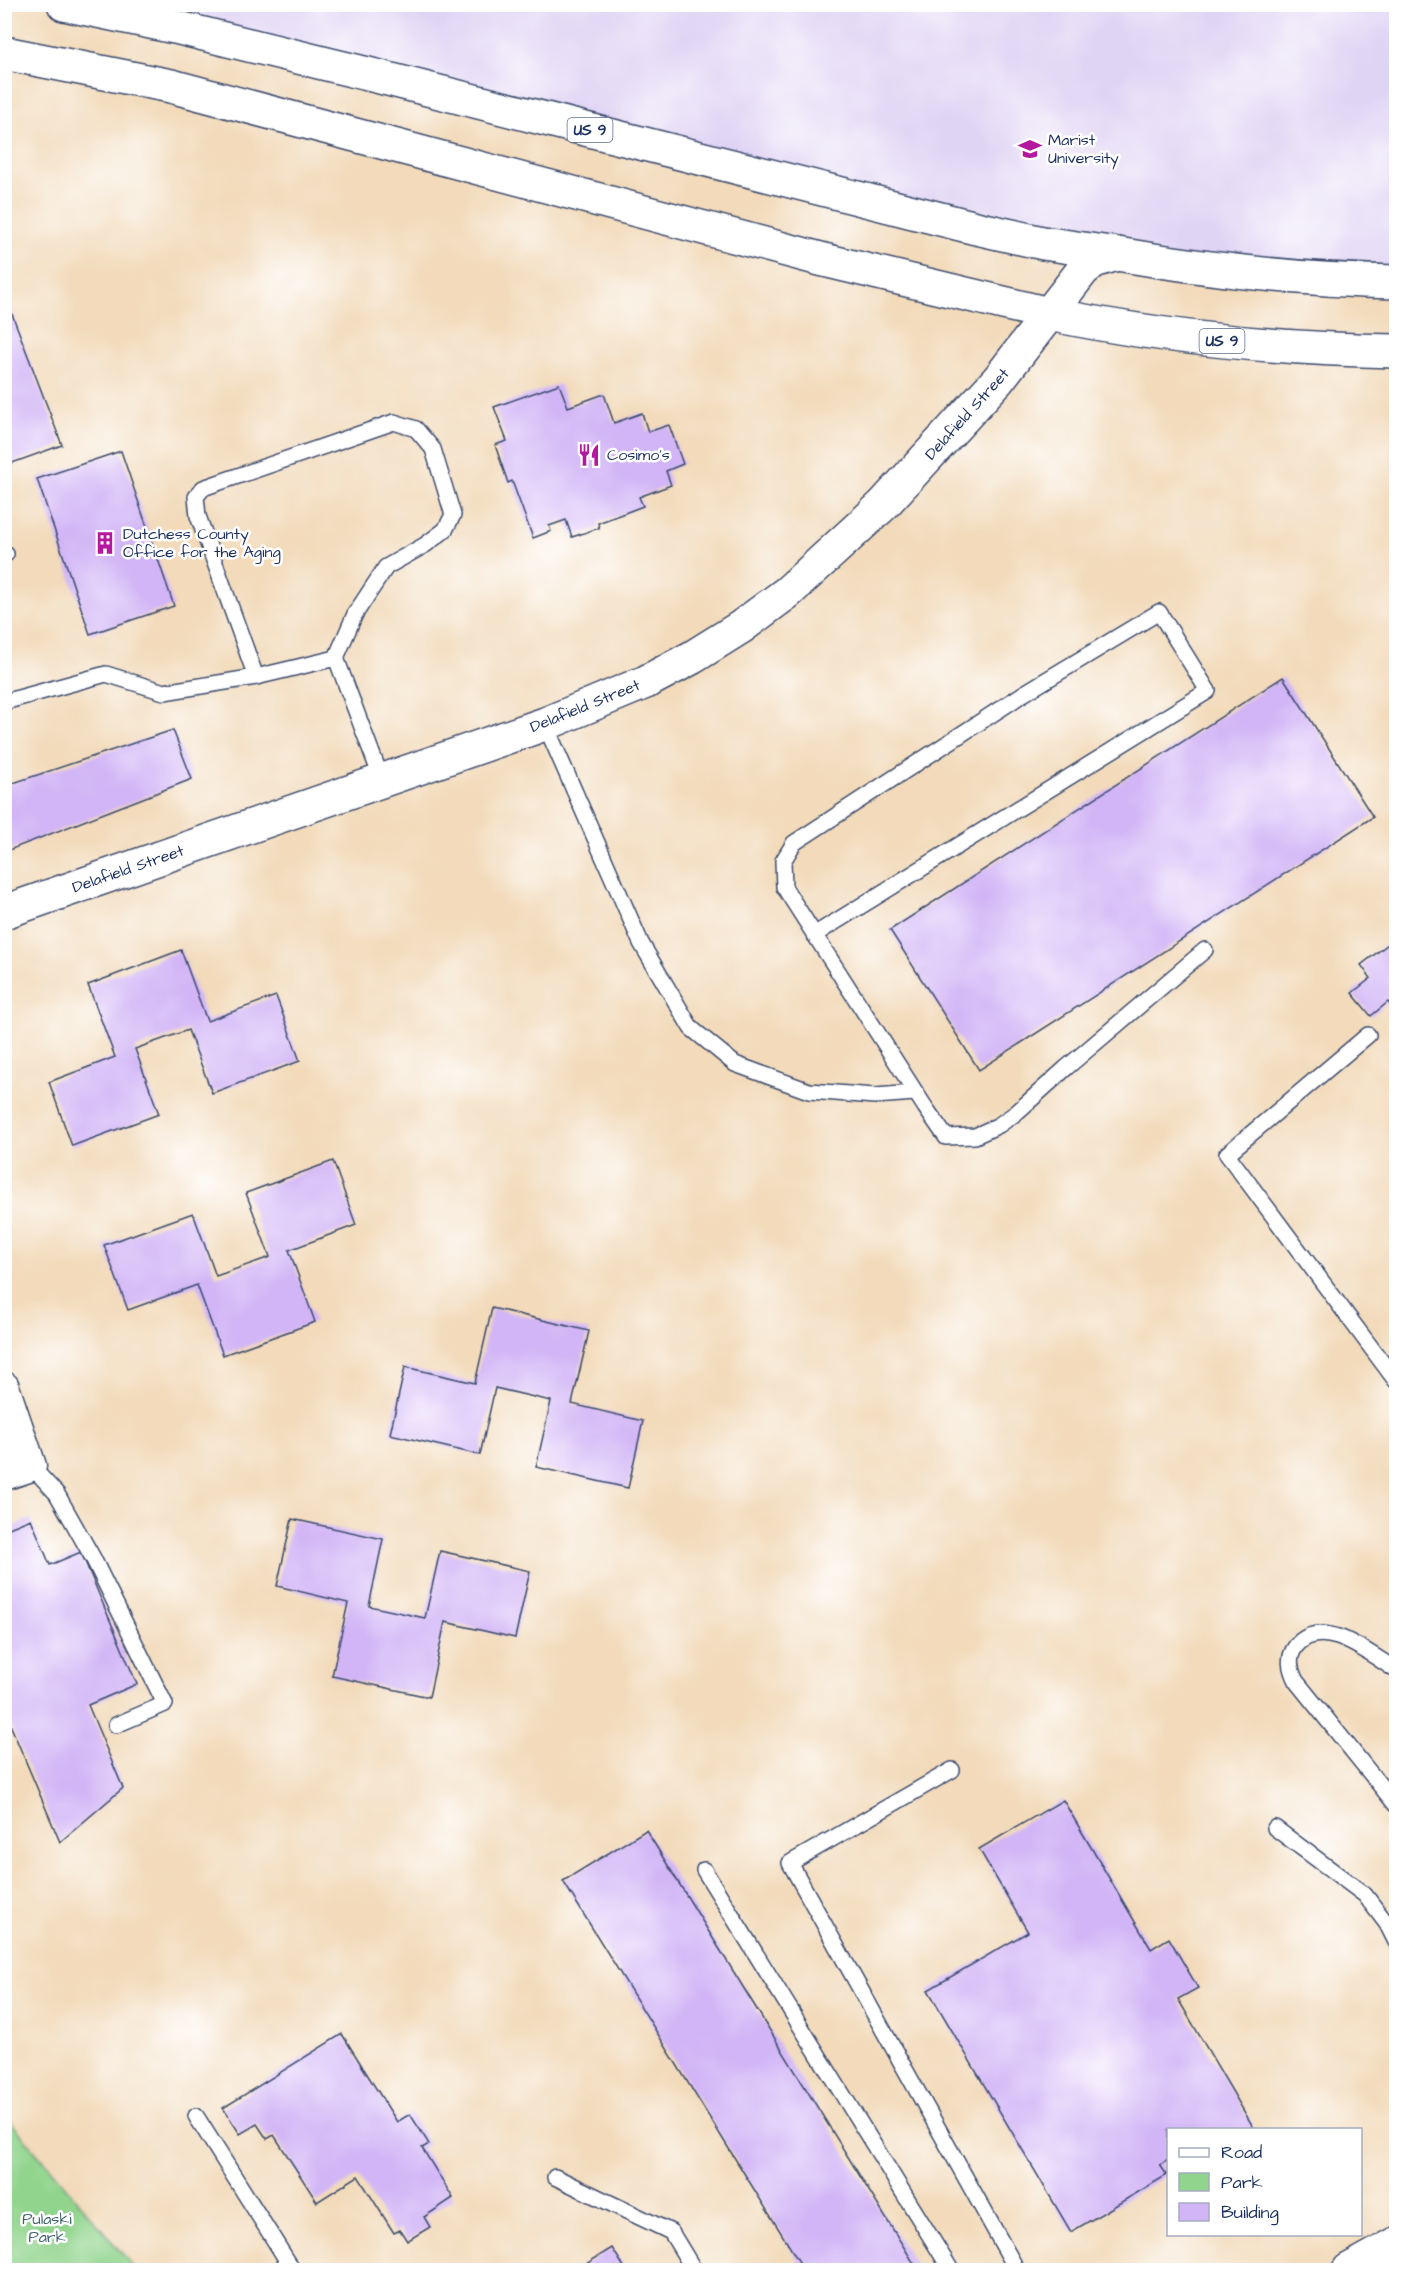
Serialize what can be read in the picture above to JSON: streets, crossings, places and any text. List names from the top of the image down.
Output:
{
  "streets": {
    "main road": ["US 9", "Delafield Street"]
  },
  "crossings": [
    ["US 9", "Delafield Street"]
  ],
  "parks": ["Pulaski Park"],
  "places": {
    "school or university": ["Marist University"],
    "restaurant": ["Cosimo's"],
    "building": ["Dutchess County Office for the Aging"]
  },
  "legend": ["Road", "Park", "Building"]
}
